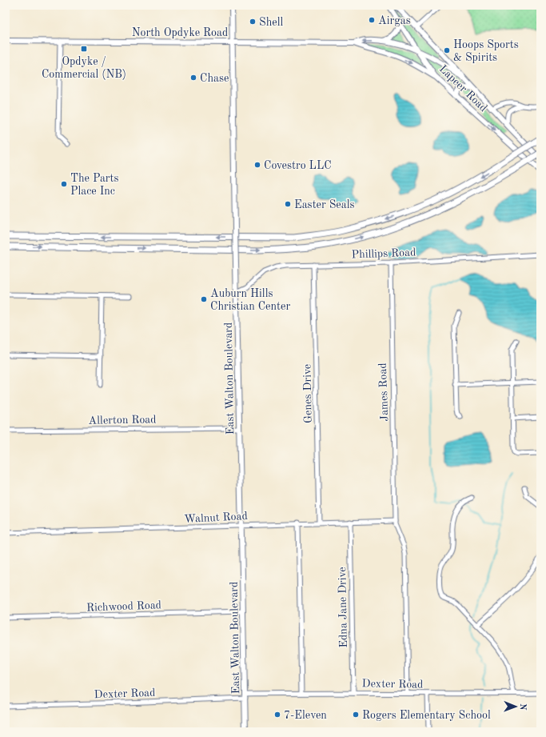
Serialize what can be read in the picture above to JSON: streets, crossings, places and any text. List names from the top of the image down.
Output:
{
  "streets": {
    "main road": ["North Opdyke Road", "Lapeer Road", "East Walton Boulevard"],
    "street": [
      "Phillips Road",
      "James Road",
      "Genes Drive",
      "Allerton Road",
      "Walnut Road",
      "Richwood Road",
      "Edna Jane Drive",
      "Dexter Road"
    ]
  },
  "crossings": [
    ["North Opdyke Road", "Lapeer Road"],
    ["North Opdyke Road", "East Walton Boulevard"],
    ["Phillips Road", "East Walton Boulevard"],
    ["Phillips Road", "James Road"],
    ["Phillips Road", "Genes Drive"],
    ["East Walton Boulevard", "Allerton Road"],
    ["East Walton Boulevard", "Walnut Road"],
    ["East Walton Boulevard", "Richwood Road"],
    ["East Walton Boulevard", "Dexter Road"],
    ["James Road", "Walnut Road"],
    ["Genes Drive", "Walnut Road"],
    ["Walnut Road", "Edna Jane Drive"],
    ["Edna Jane Drive", "Dexter Road"]
  ],
  "places": {
    "other": [
      "Airgas",
      "Shell",
      "Hoops Sports & Spirits",
      "Chase",
      "Covestro LLC",
      "The Parts Place Inc",
      "Easter Seals",
      "Auburn Hills Christian Center",
      "7-Eleven",
      "Rogers Elementary School"
    ],
    "transit": ["Opdyke / Commercial (NB)"]
  },
  "north": "right"
}
